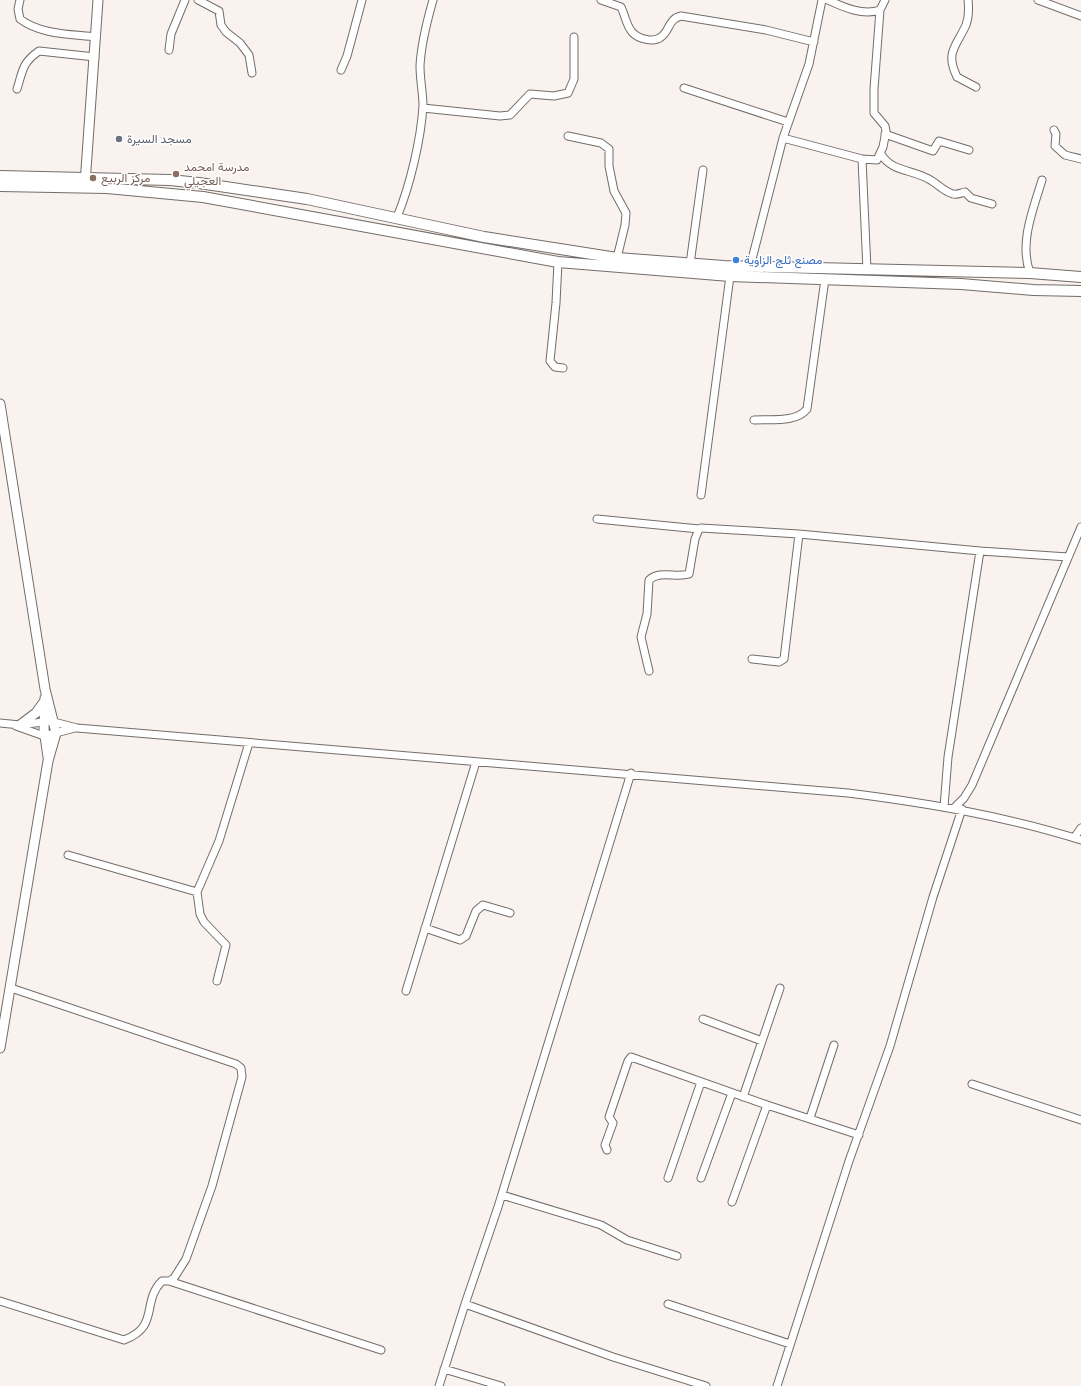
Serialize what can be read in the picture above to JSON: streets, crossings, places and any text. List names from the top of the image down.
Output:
{
  "places": [
    "مسجد السيرة",
    "مدرسة امحمد العجيلي",
    "مركز الربيع",
    "مصنع ثلج الزاوية"
  ]
}
